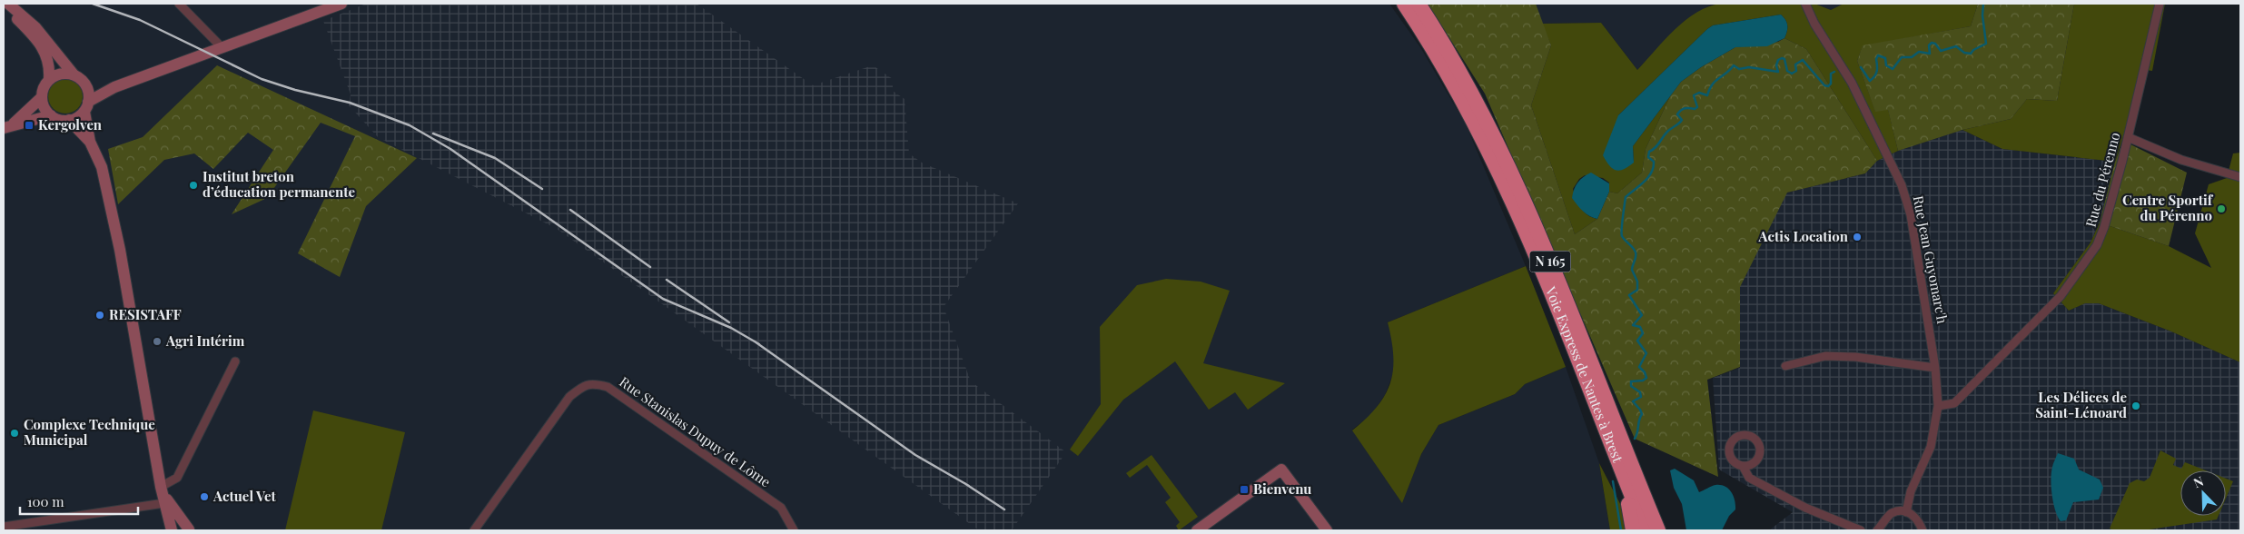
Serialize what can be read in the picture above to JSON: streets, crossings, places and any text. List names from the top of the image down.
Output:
{
  "streets": {
    "highway": ["N 165", "Voie Express de Nantes à Brest"],
    "street": ["Rue du Pérenno", "Rue Jean Guyomarc'h", "Rue Stanislas Dupuy de Lôme"]
  },
  "crossings": [
    ["Rue du Pérenno", "Rue Jean Guyomarc'h"]
  ],
  "places": {
    "transit": ["Kergolven", "Bienvenu"],
    "other": [
      "Institut breton d’éducation permanente",
      "Centre Sportif du Pérenno",
      "Actis Location",
      "RESISTAFF",
      "Agri Intérim",
      "Les Délices de Saint-Lénoard",
      "Complexe Technique Municipal",
      "Actuel Vet"
    ]
  },
  "scale_bar": "100 m",
  "north": "top left"
}
